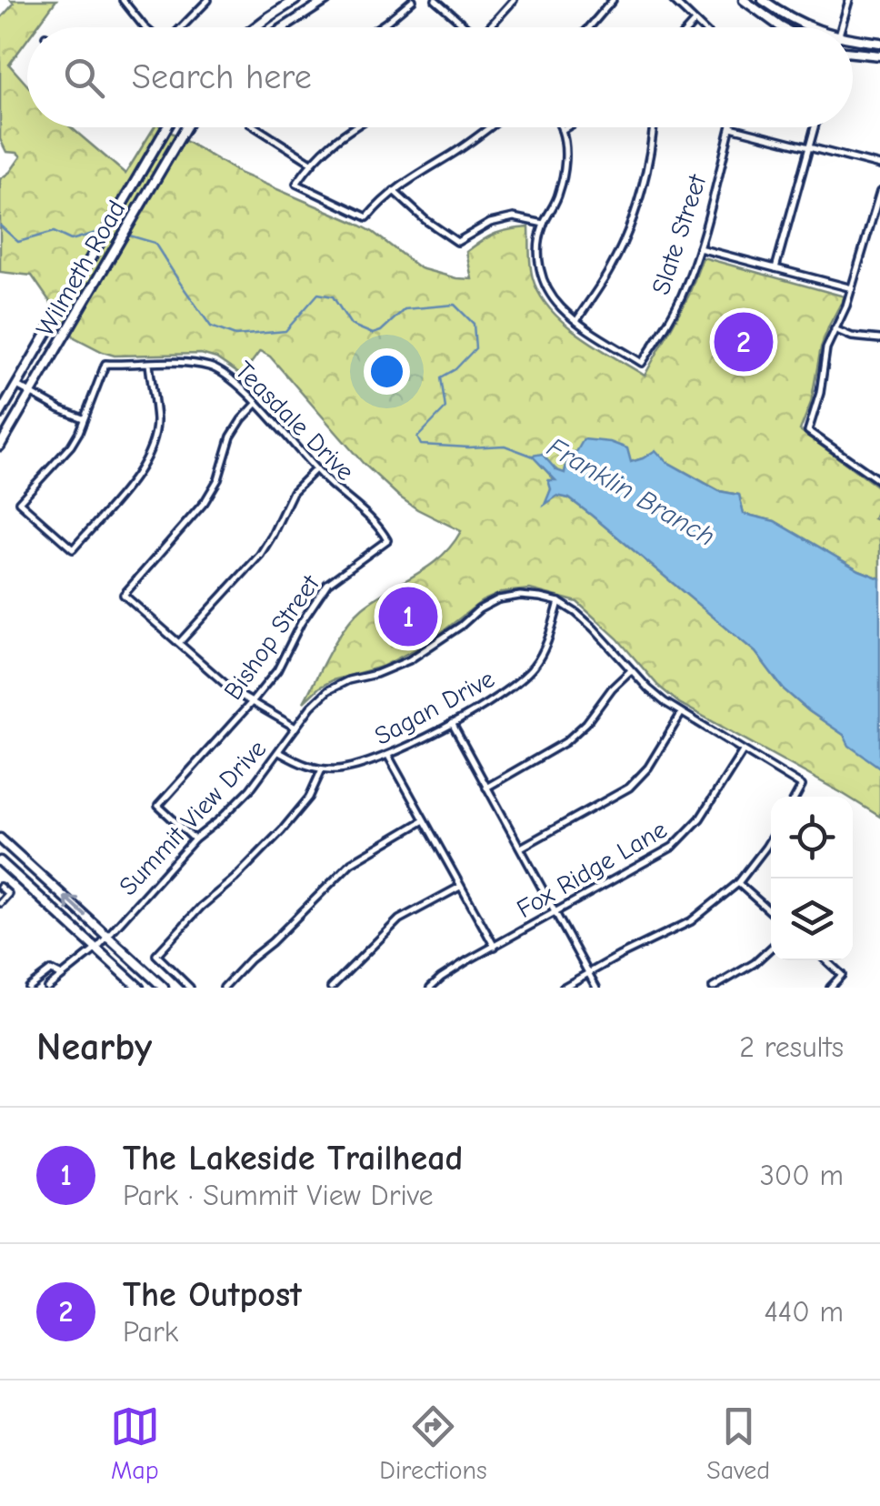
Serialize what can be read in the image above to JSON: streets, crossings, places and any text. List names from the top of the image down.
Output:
{
  "streets": {
    "street": [
      "Slate Street",
      "Wilmeth Road",
      "Teasdale Drive",
      "Bishop Street",
      "Sagan Drive",
      "Summit View Drive",
      "Fox Ridge Lane"
    ]
  },
  "crossings": [
    ["Teasdale Drive", "Bishop Street"],
    ["Bishop Street", "Summit View Drive"],
    ["Sagan Drive", "Summit View Drive"]
  ],
  "water": ["Franklin Branch"],
  "page": {
    "search": "Search here",
    "pins": ["2", "1"],
    "heading": ["Nearby", "2 results"],
    "list": [
      {
        "mark": "1",
        "name": "The Lakeside Trailhead",
        "note": "Park · Summit View Drive",
        "value": "300 m"
      },
      {
        "mark": "2",
        "name": "The Outpost",
        "note": "Park",
        "value": "440 m"
      }
    ],
    "nav": ["Map", "Directions", "Saved"]
  }
}
